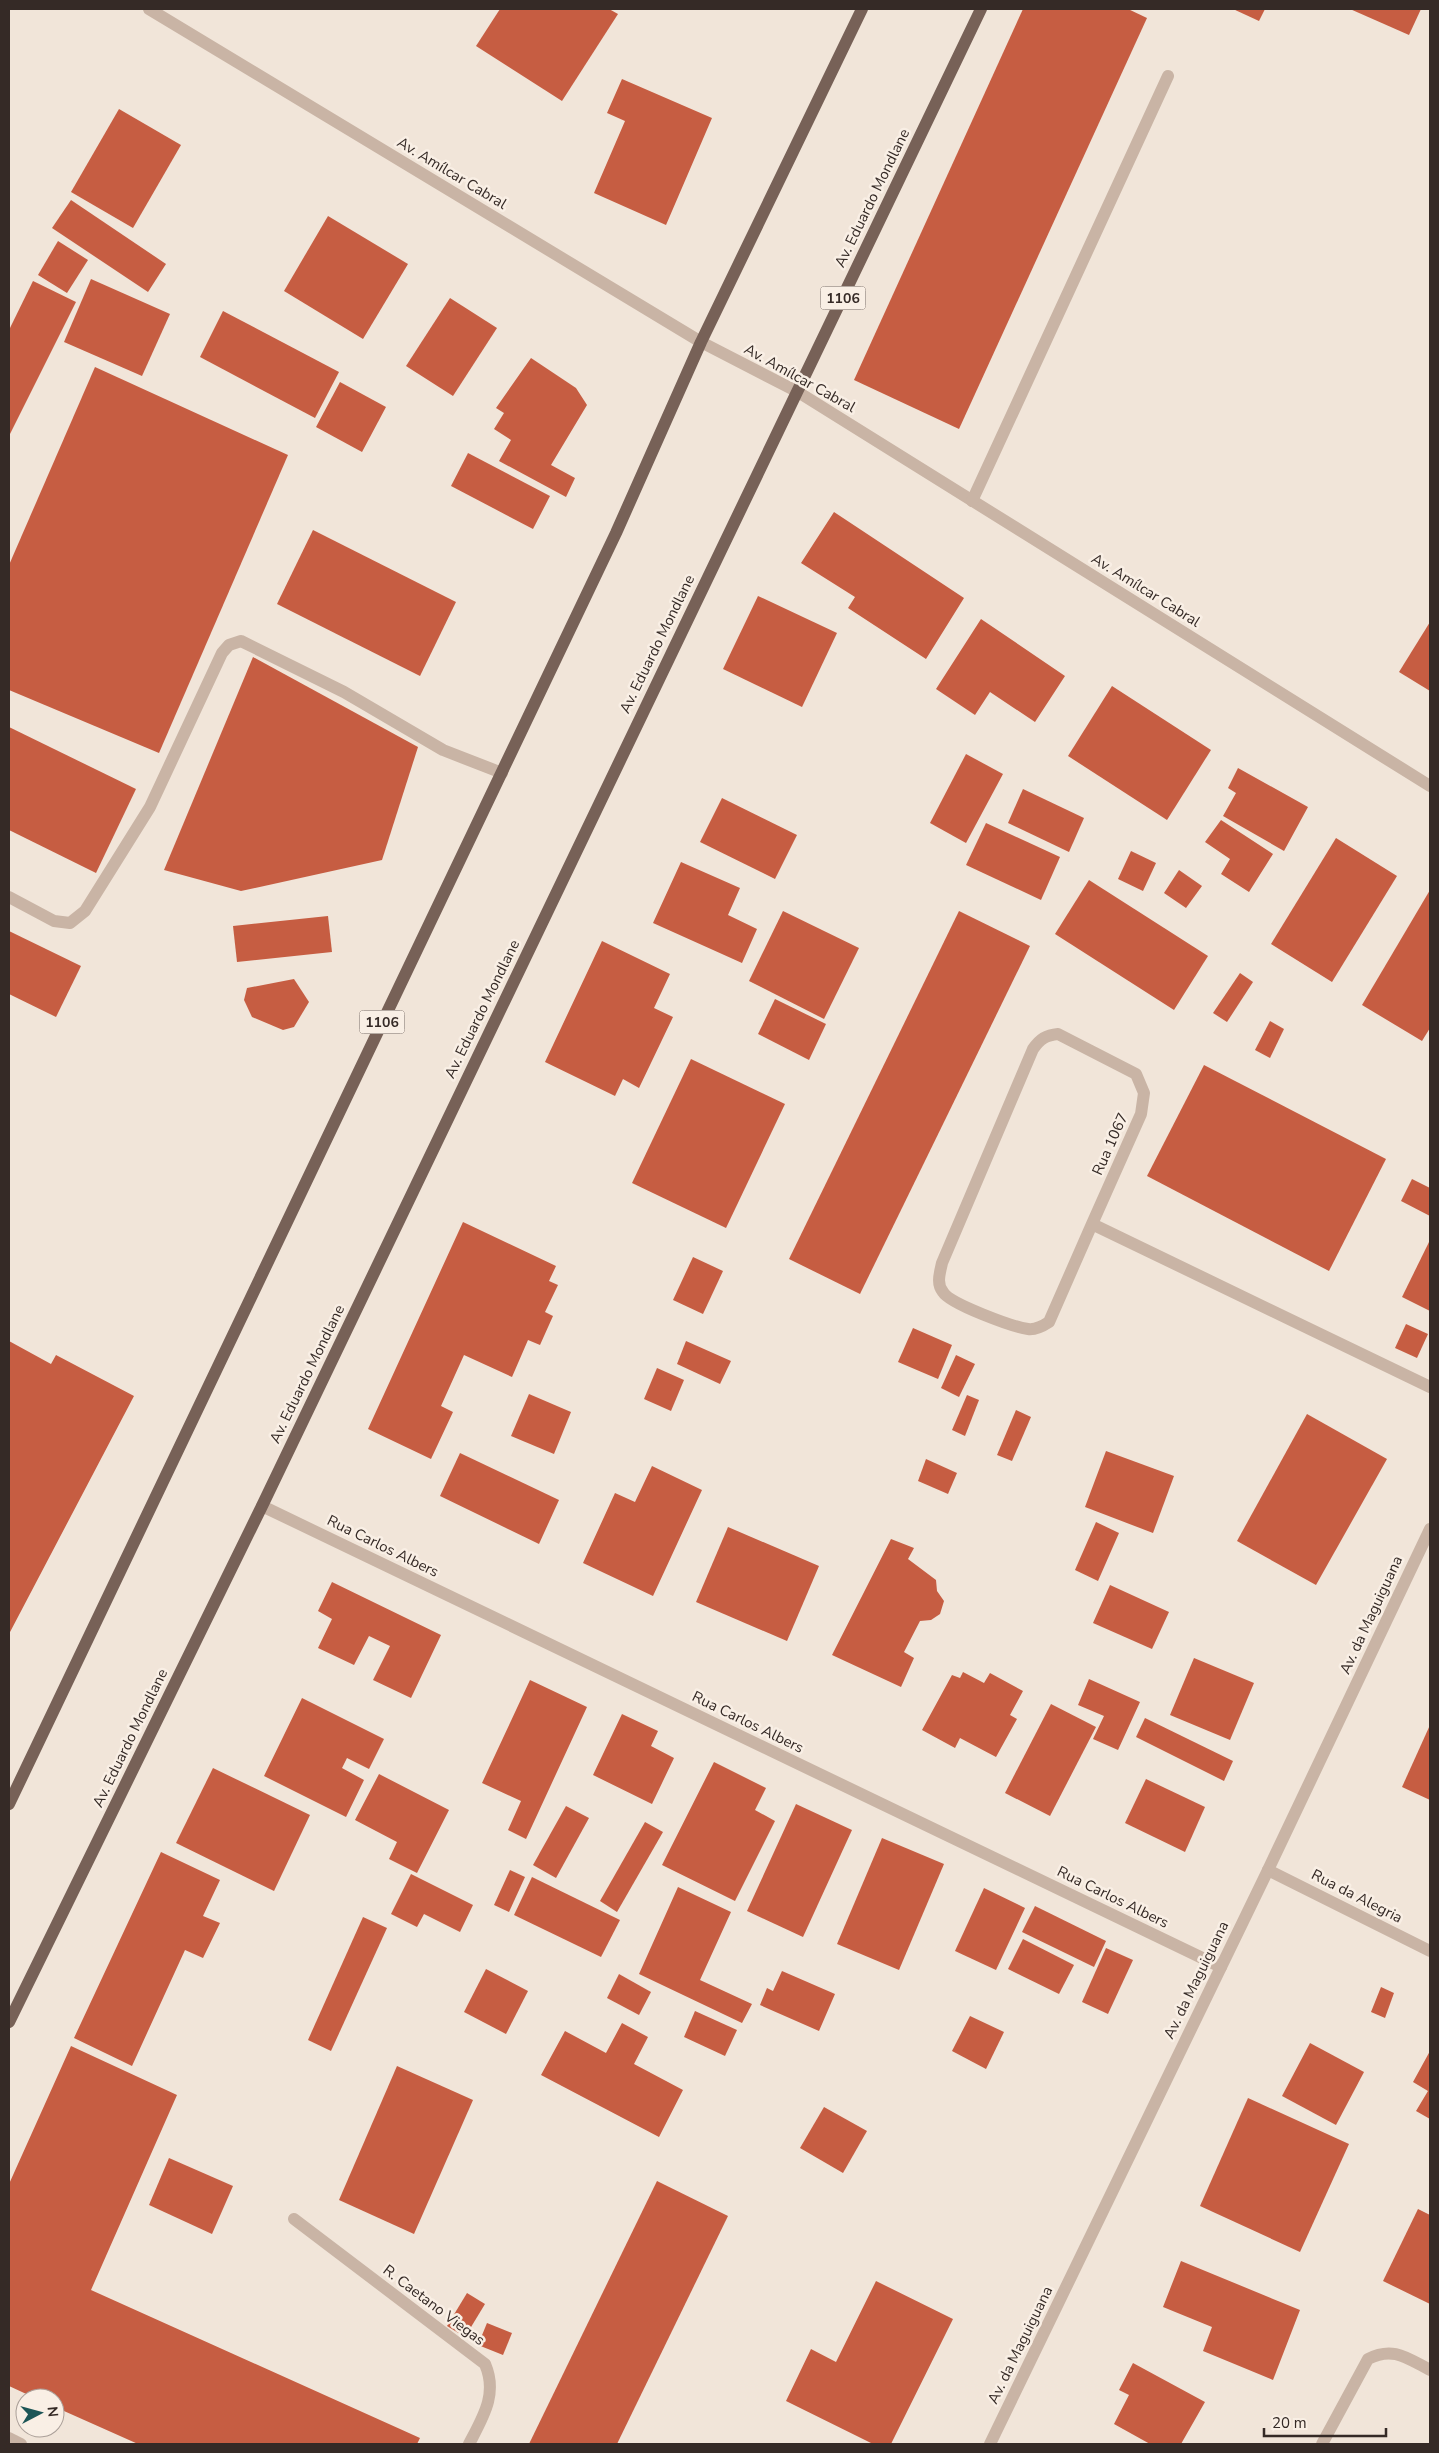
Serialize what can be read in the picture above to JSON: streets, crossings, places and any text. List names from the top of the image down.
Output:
{
  "streets": {
    "main road": ["Av. Eduardo Mondlane", "1106"],
    "street": [
      "Av. Amílcar Cabral",
      "Rua 1067",
      "Rua Carlos Albers",
      "Av. da Maguiguana",
      "Rua da Alegria",
      "R. Caetano Viegas"
    ]
  },
  "crossings": [
    ["Av. Amílcar Cabral", "Av. Eduardo Mondlane"],
    ["Av. Amílcar Cabral", "1106"],
    ["Av. Eduardo Mondlane", "Rua Carlos Albers"],
    ["Rua Carlos Albers", "Av. da Maguiguana"],
    ["Av. da Maguiguana", "Rua da Alegria"]
  ],
  "scale_bar": "20 m",
  "north": "right"
}
